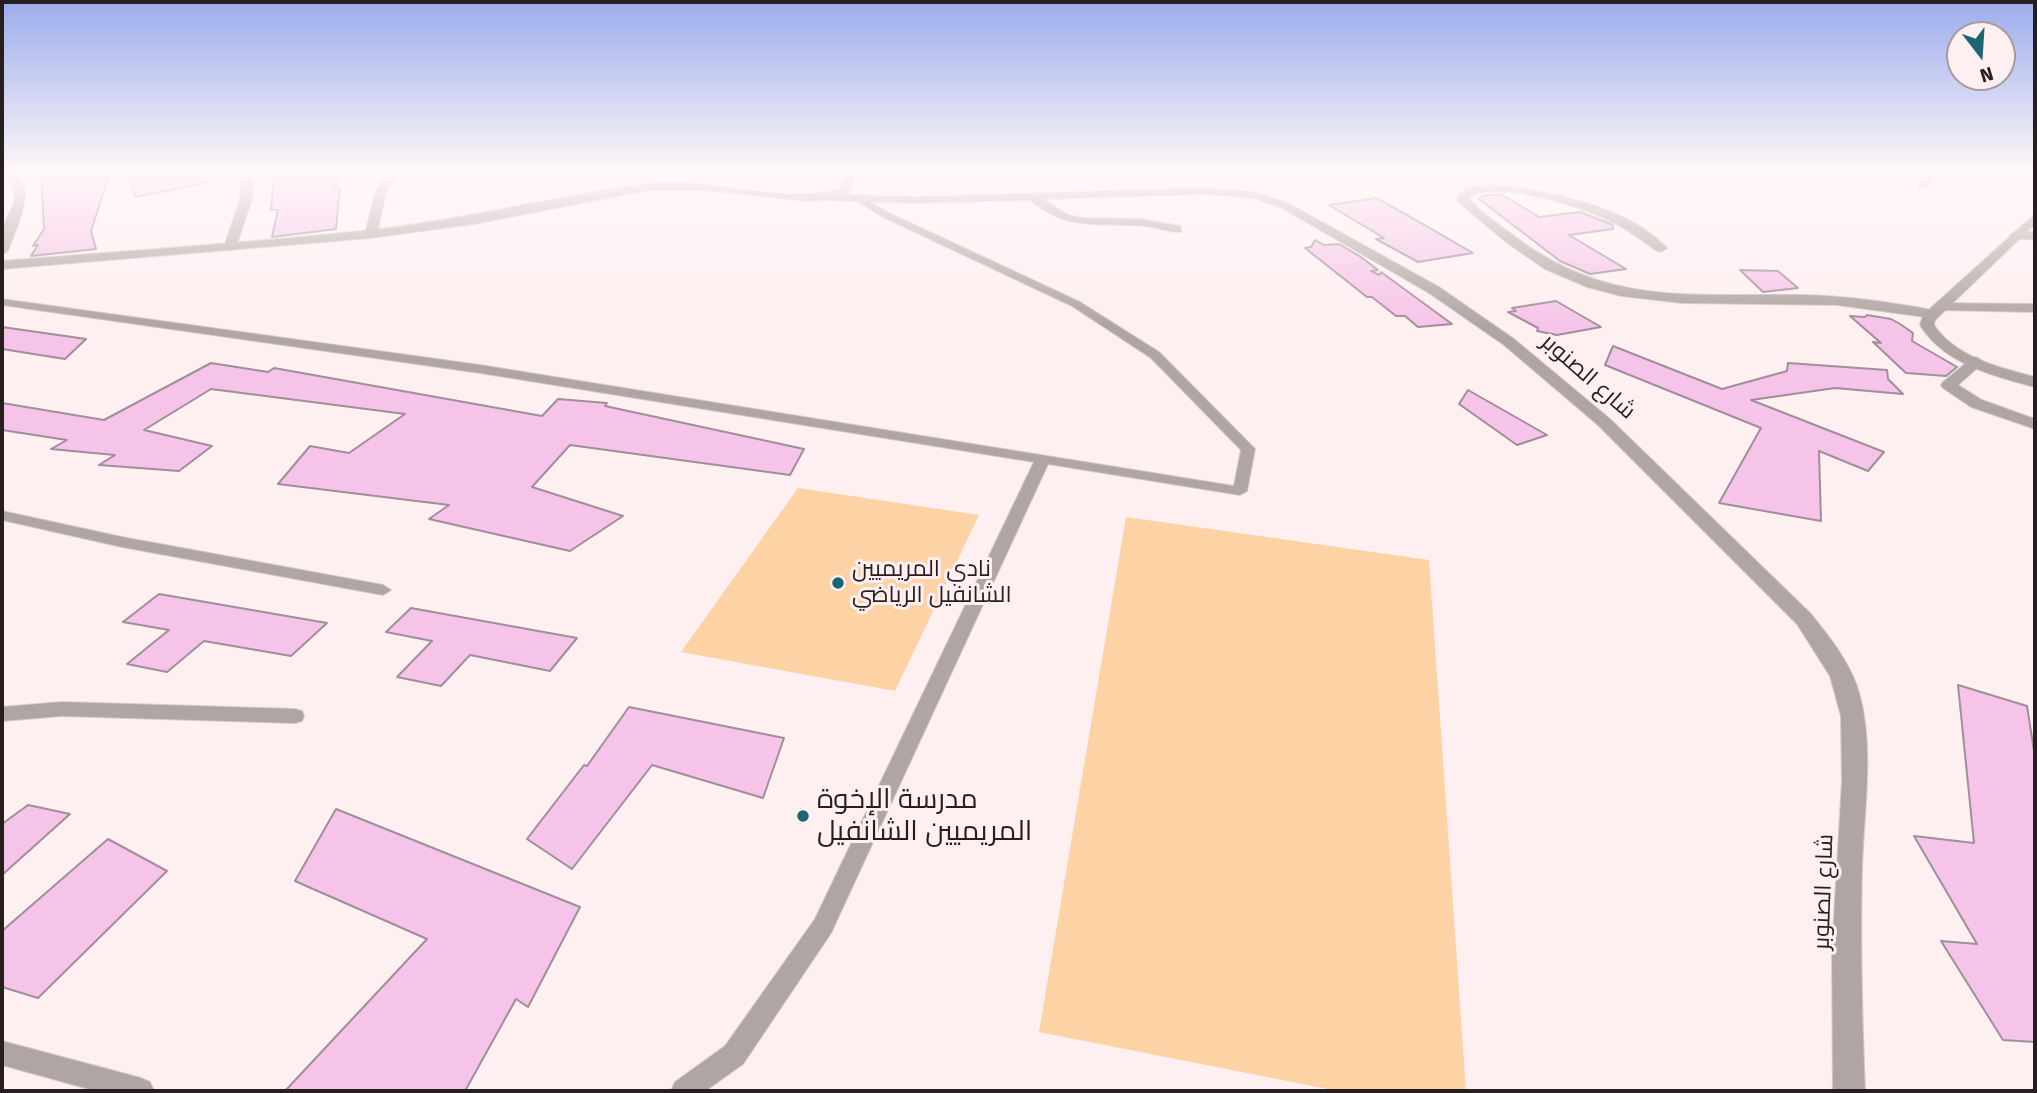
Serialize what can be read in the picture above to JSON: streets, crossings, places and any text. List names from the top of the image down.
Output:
{
  "streets": {
    "street": ["شارع الصنوبر"]
  },
  "places": ["نادي المريميين الشانفيل الرياضي", "مدرسة الإخوة المريميين الشانفيل"],
  "north": "bottom"
}
